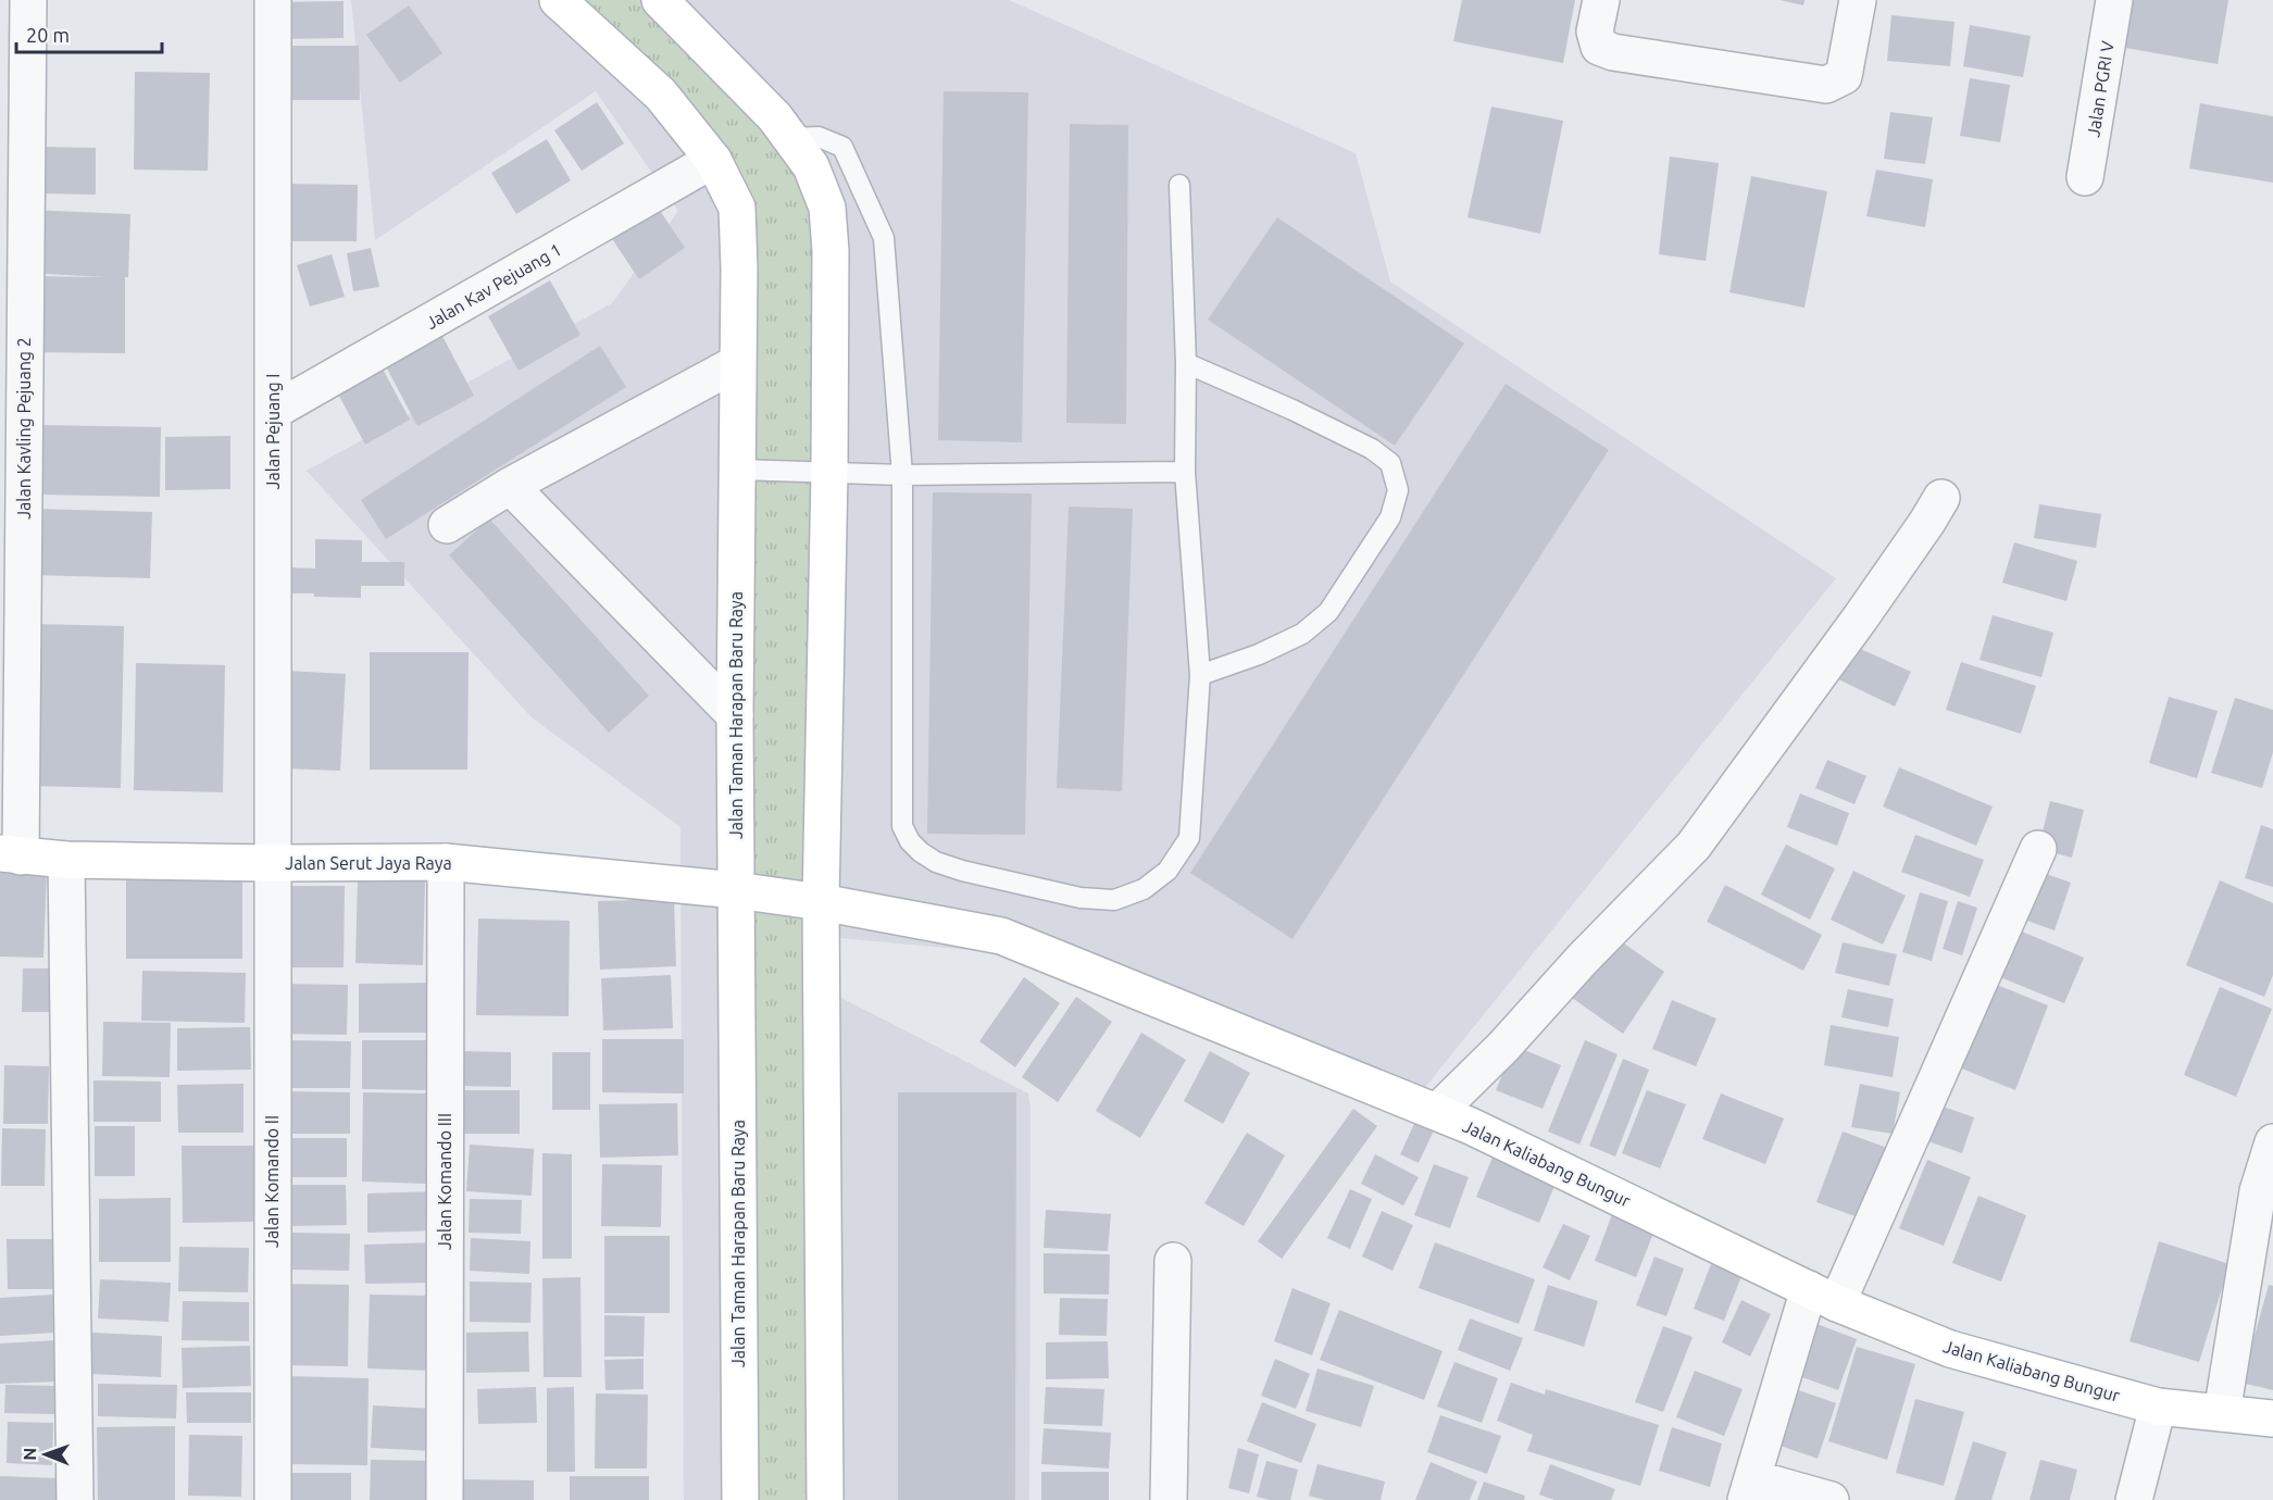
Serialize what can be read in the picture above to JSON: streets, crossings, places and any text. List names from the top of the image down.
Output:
{
  "streets": {
    "street": [
      "Jalan PGRI V",
      "Jalan Kav Pejuang 1",
      "Jalan Kavling Pejuang 2",
      "Jalan Pejuang I",
      "Jalan Taman Harapan Baru Raya",
      "Jalan Serut Jaya Raya",
      "Jalan Kaliabang Bungur",
      "Jalan Komando II",
      "Jalan Komando III"
    ]
  },
  "crossings": [
    ["Jalan Kav Pejuang 1", "Jalan Pejuang I"],
    ["Jalan Kav Pejuang 1", "Jalan Taman Harapan Baru Raya"],
    ["Jalan Kavling Pejuang 2", "Jalan Serut Jaya Raya"],
    ["Jalan Pejuang I", "Jalan Serut Jaya Raya"],
    ["Jalan Pejuang I", "Jalan Komando II"],
    ["Jalan Taman Harapan Baru Raya", "Jalan Serut Jaya Raya"],
    ["Jalan Serut Jaya Raya", "Jalan Kaliabang Bungur"],
    ["Jalan Serut Jaya Raya", "Jalan Komando II"],
    ["Jalan Serut Jaya Raya", "Jalan Komando III"]
  ],
  "scale_bar": "20 m",
  "north": "left"
}
